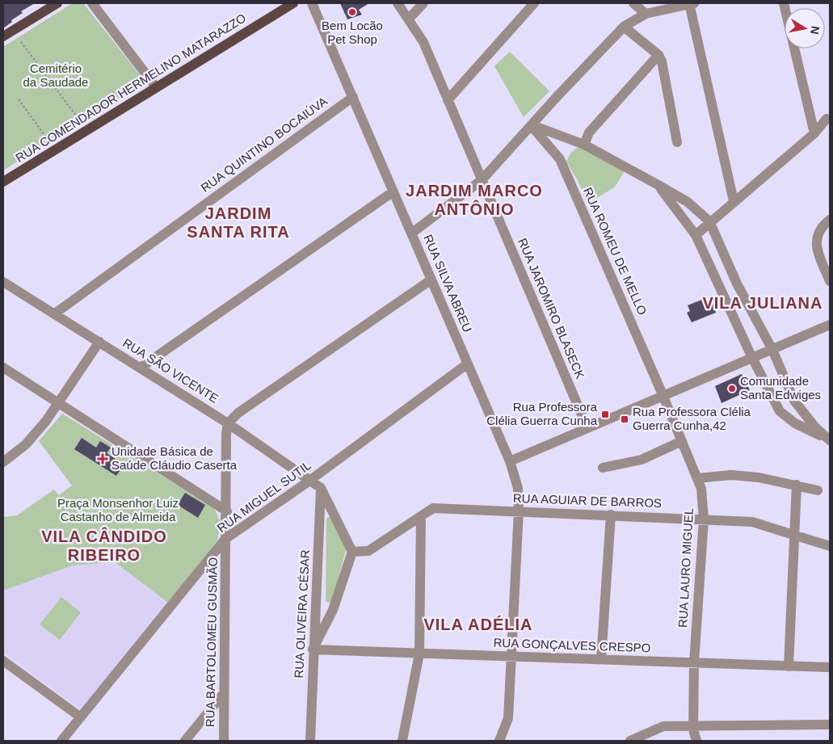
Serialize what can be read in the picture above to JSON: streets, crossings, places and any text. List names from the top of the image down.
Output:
{
  "streets": {
    "main road": ["RUA COMENDADOR HERMELINO MATARAZZO"],
    "street": [
      "RUA QUINTINO BOCAIÚVA",
      "RUA ROMEU DE MELLO",
      "RUA SILVA ABREU",
      "RUA JAROMIRO BLASECK",
      "RUA SÃO VICENTE",
      "RUA MIGUEL SUTIL",
      "RUA AGUIAR DE BARROS",
      "RUA LAURO MIGUEL",
      "RUA OLIVEIRA CÉSAR",
      "RUA BARTOLOMEU GUSMÃO",
      "RUA GONÇALVES CRESPO"
    ]
  },
  "crossings": [
    ["RUA QUINTINO BOCAIÚVA", "RUA SILVA ABREU"],
    ["RUA QUINTINO BOCAIÚVA", "RUA SÃO VICENTE"],
    ["RUA ROMEU DE MELLO", "RUA LAURO MIGUEL"],
    ["RUA SILVA ABREU", "RUA MIGUEL SUTIL"],
    ["RUA SILVA ABREU", "RUA AGUIAR DE BARROS"],
    ["RUA SILVA ABREU", "RUA GONÇALVES CRESPO"],
    ["RUA SÃO VICENTE", "RUA MIGUEL SUTIL"],
    ["RUA SÃO VICENTE", "RUA OLIVEIRA CÉSAR"],
    ["RUA SÃO VICENTE", "RUA BARTOLOMEU GUSMÃO"],
    ["RUA MIGUEL SUTIL", "RUA BARTOLOMEU GUSMÃO"],
    ["RUA AGUIAR DE BARROS", "RUA LAURO MIGUEL"],
    ["RUA LAURO MIGUEL", "RUA GONÇALVES CRESPO"],
    ["RUA OLIVEIRA CÉSAR", "RUA GONÇALVES CRESPO"]
  ],
  "districts": [
    "JARDIM MARCO ANTÔNIO",
    "JARDIM SANTA RITA",
    "VILA JULIANA",
    "VILA CÂNDIDO RIBEIRO",
    "VILA ADÉLIA"
  ],
  "parks": ["Cemitério da Saudade", "Praça Monsenhor Luiz Castanho de Almeida"],
  "places": {
    "other": ["Bem Locão Pet Shop", "Comunidade Santa Edwiges"],
    "transit": ["Rua Professora Clélia Guerra Cunha", "Rua Professora Clélia Guerra Cunha,42"],
    "health": ["Unidade Básica de Saúde Cláudio Caserta"]
  },
  "north": "right"
}
